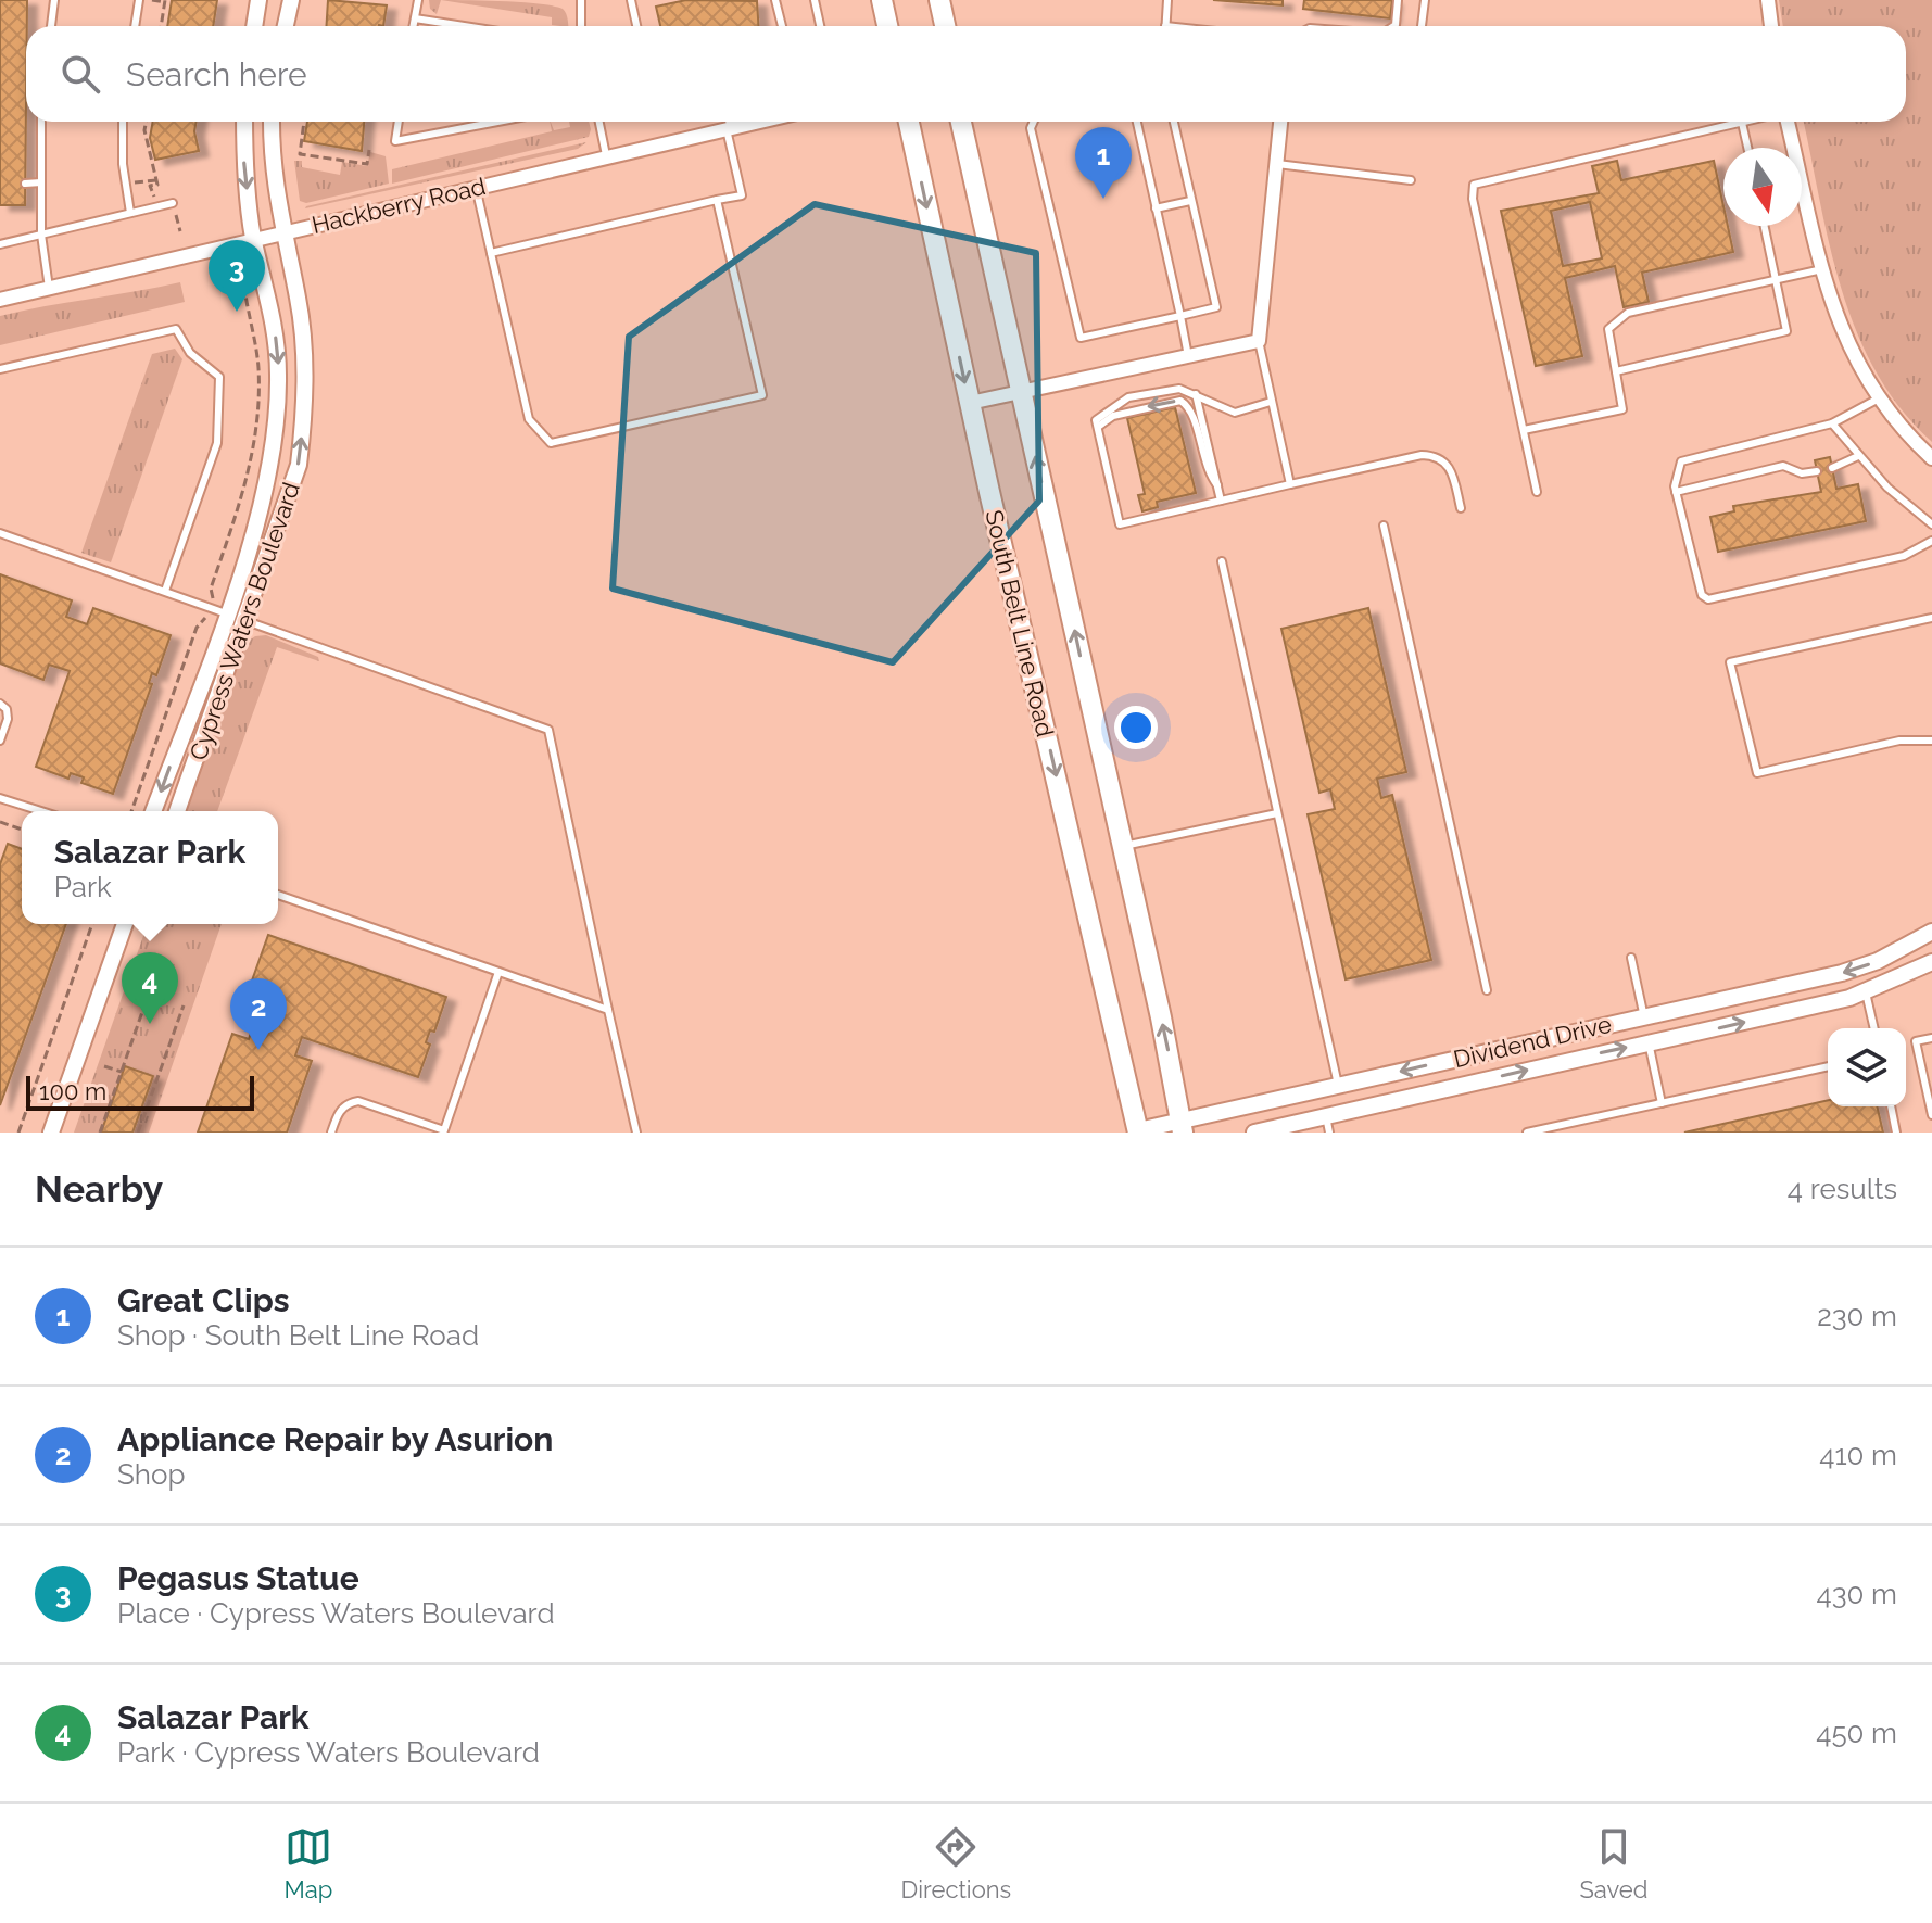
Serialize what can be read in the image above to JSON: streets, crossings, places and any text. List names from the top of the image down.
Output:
{
  "streets": {
    "main road": ["South Belt Line Road"],
    "street": ["Hackberry Road", "Cypress Waters Boulevard", "Dividend Drive"]
  },
  "crossings": [
    ["Hackberry Road", "Cypress Waters Boulevard"],
    ["South Belt Line Road", "Dividend Drive"]
  ],
  "scale_bar": "100 m",
  "north": "bottom",
  "page": {
    "search": "Search here",
    "pins": [
      "1",
      "3",
      "4",
      "2"
    ],
    "popup": ["Salazar Park", "Park"],
    "scale": "100 m",
    "heading": ["Nearby", "4 results"],
    "list": [
      {
        "mark": "1",
        "name": "Great Clips",
        "note": "Shop · South Belt Line Road",
        "value": "230 m"
      },
      {
        "mark": "2",
        "name": "Appliance Repair by Asurion",
        "note": "Shop",
        "value": "410 m"
      },
      {
        "mark": "3",
        "name": "Pegasus Statue",
        "note": "Place · Cypress Waters Boulevard",
        "value": "430 m"
      },
      {
        "mark": "4",
        "name": "Salazar Park",
        "note": "Park · Cypress Waters Boulevard",
        "value": "450 m"
      }
    ],
    "nav": ["Map", "Directions", "Saved"]
  }
}
